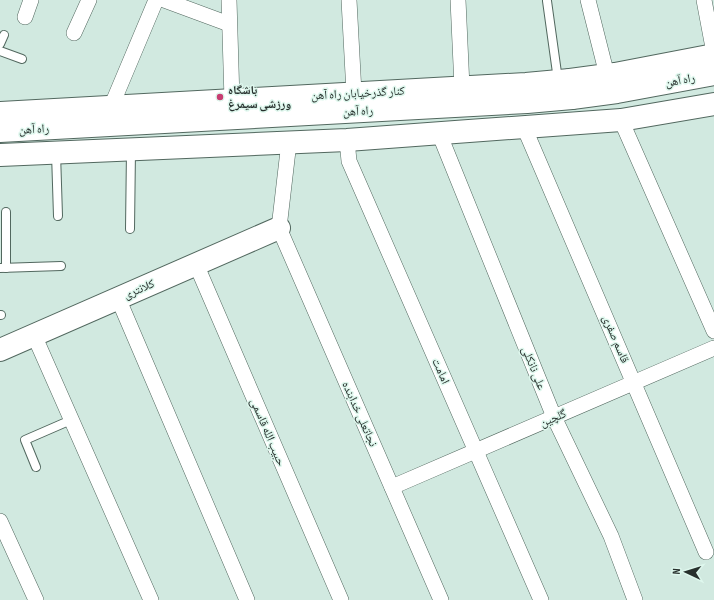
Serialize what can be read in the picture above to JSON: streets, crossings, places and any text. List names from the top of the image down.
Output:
{
  "streets": {
    "main road": ["راه آهن", "کنار گذرخیابان راه آهن", "کلانتری"],
    "street": [
      "قاسم صفری",
      "علی نانکلی",
      "امامت",
      "نجاتعلی خدابنده",
      "گلچین",
      "حبیب الله قاسمی"
    ]
  },
  "crossings": [
    ["راه آهن", "کنار گذرخیابان راه آهن"],
    ["راه آهن", "قاسم صفری"],
    ["راه آهن", "علی نانکلی"],
    ["راه آهن", "امامت"],
    ["کلانتری", "نجاتعلی خدابنده"],
    ["کلانتری", "حبیب الله قاسمی"],
    ["قاسم صفری", "گلچین"],
    ["علی نانکلی", "گلچین"],
    ["امامت", "گلچین"],
    ["نجاتعلی خدابنده", "گلچین"]
  ],
  "places": ["باشگاه ورزشی سیمرغ"],
  "north": "left"
}
